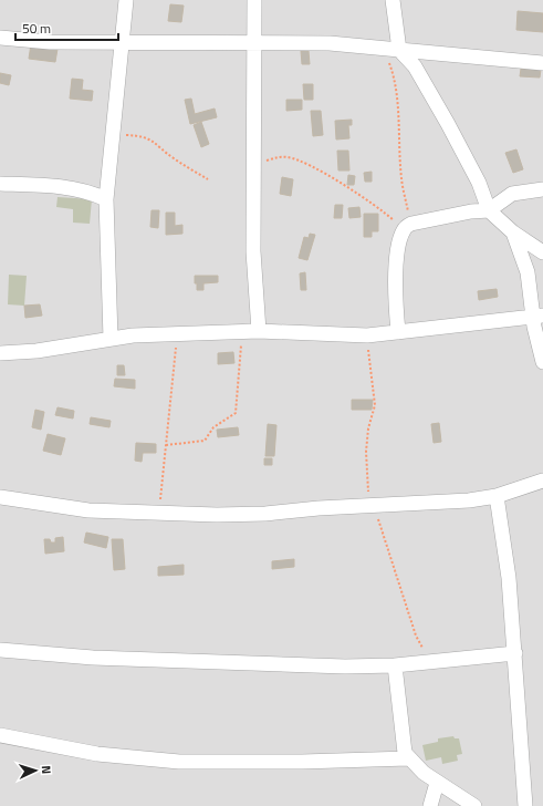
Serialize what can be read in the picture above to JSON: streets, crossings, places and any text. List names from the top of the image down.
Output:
{
  "scale_bar": "50 m",
  "north": "right"
}
